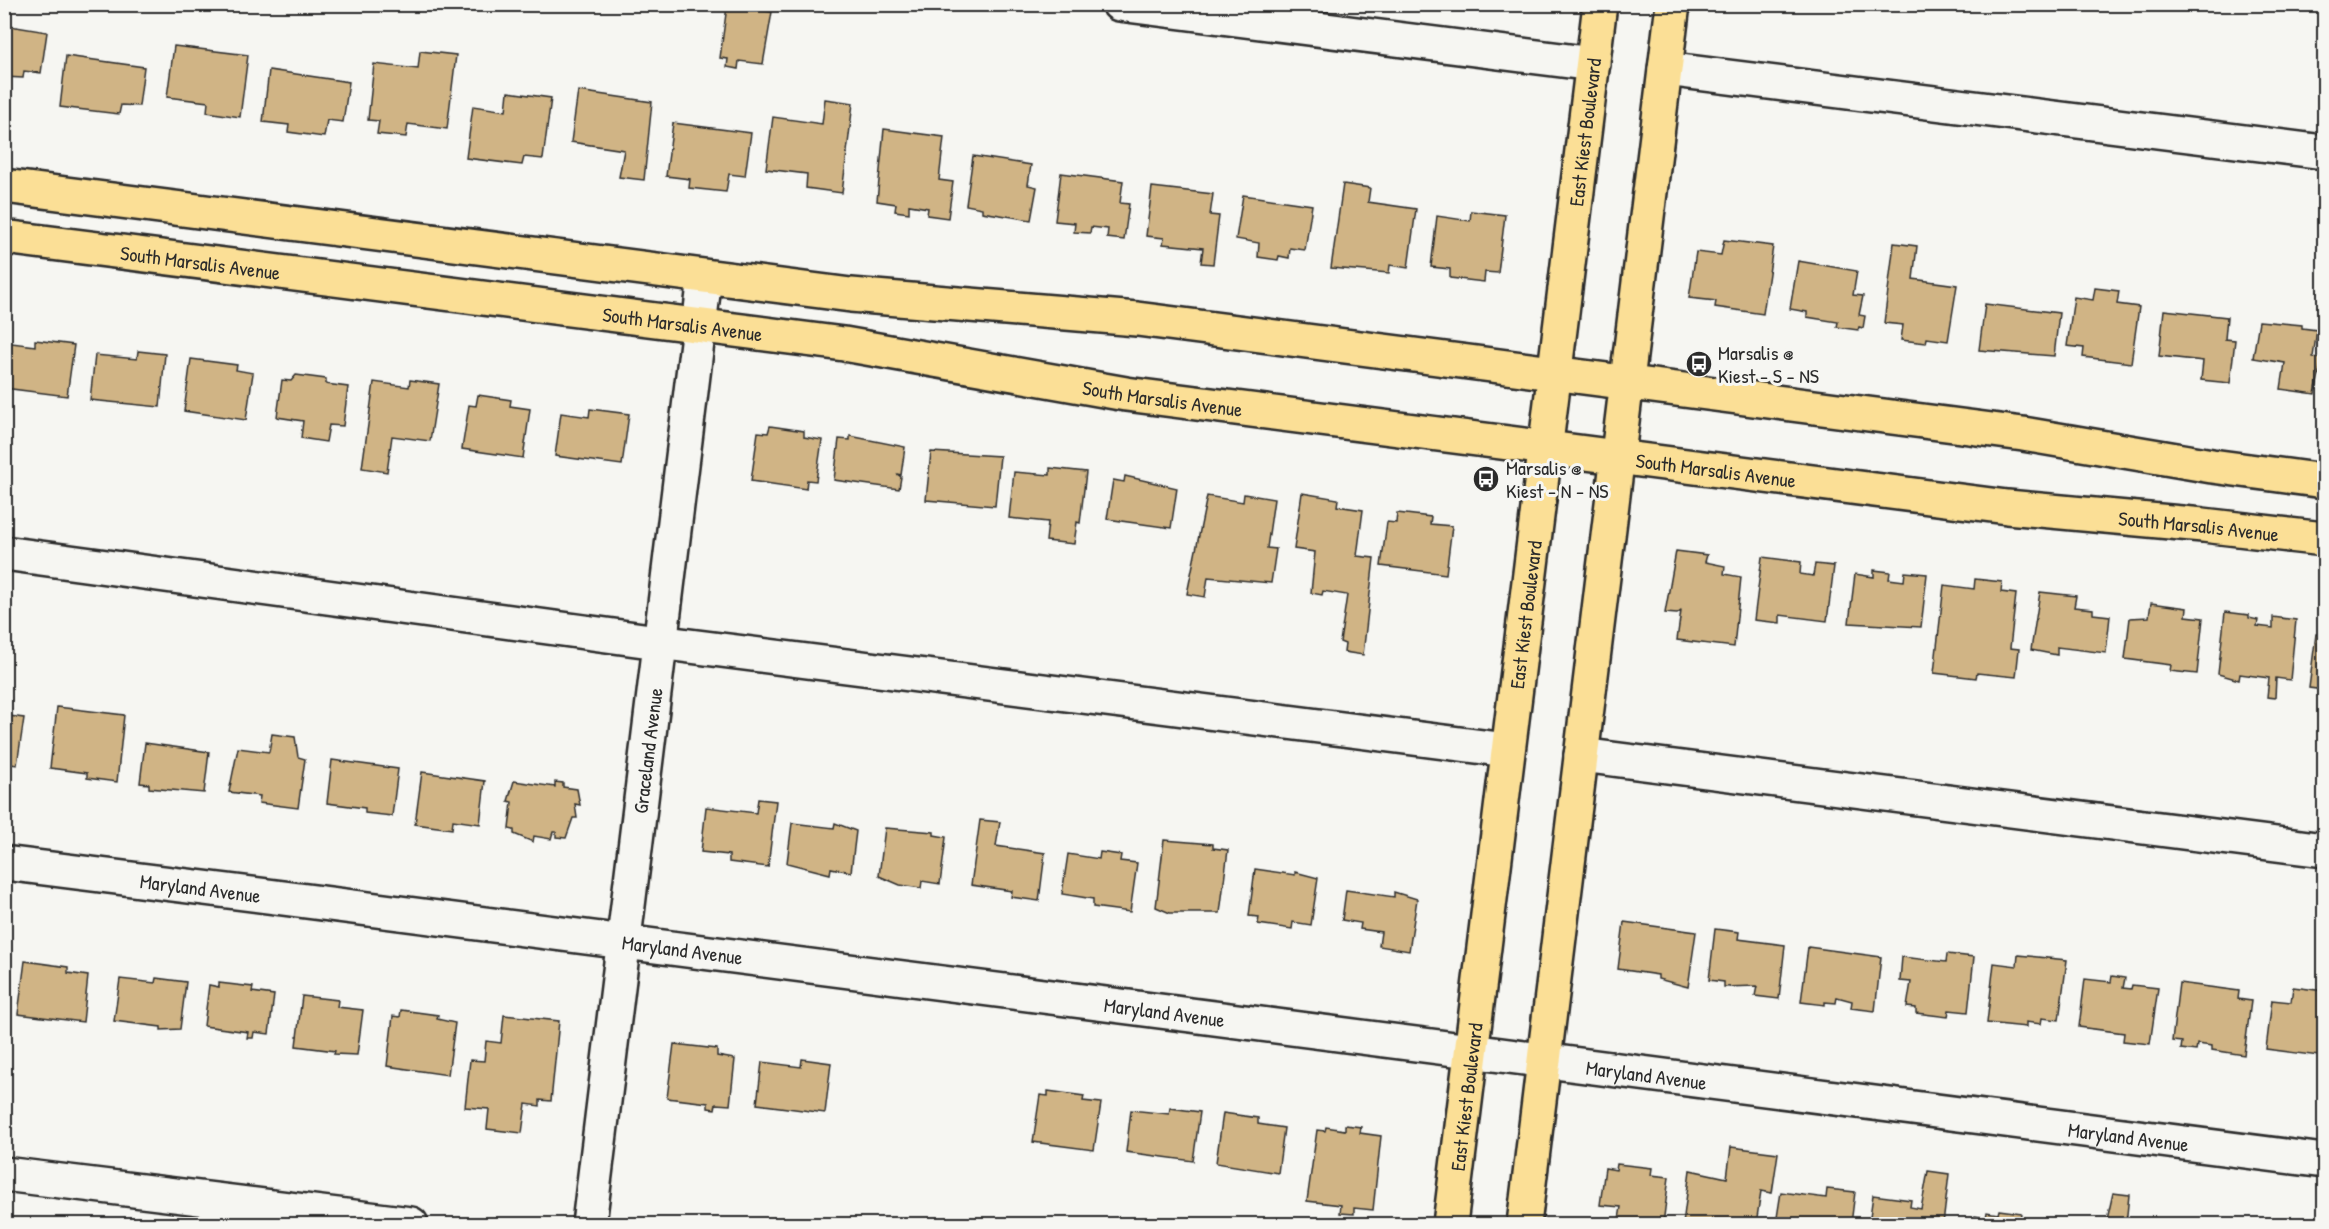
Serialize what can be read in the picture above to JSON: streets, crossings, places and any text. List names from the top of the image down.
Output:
{
  "streets": {
    "main road": ["East Kiest Boulevard", "South Marsalis Avenue"],
    "street": ["Graceland Avenue", "Maryland Avenue"]
  },
  "crossings": [
    ["East Kiest Boulevard", "South Marsalis Avenue"],
    ["East Kiest Boulevard", "Maryland Avenue"],
    ["South Marsalis Avenue", "Graceland Avenue"],
    ["Graceland Avenue", "Maryland Avenue"]
  ],
  "places": {
    "bus stop": ["Marsalis @ Kiest - S - NS", "Marsalis @ Kiest - N - NS"]
  }
}
